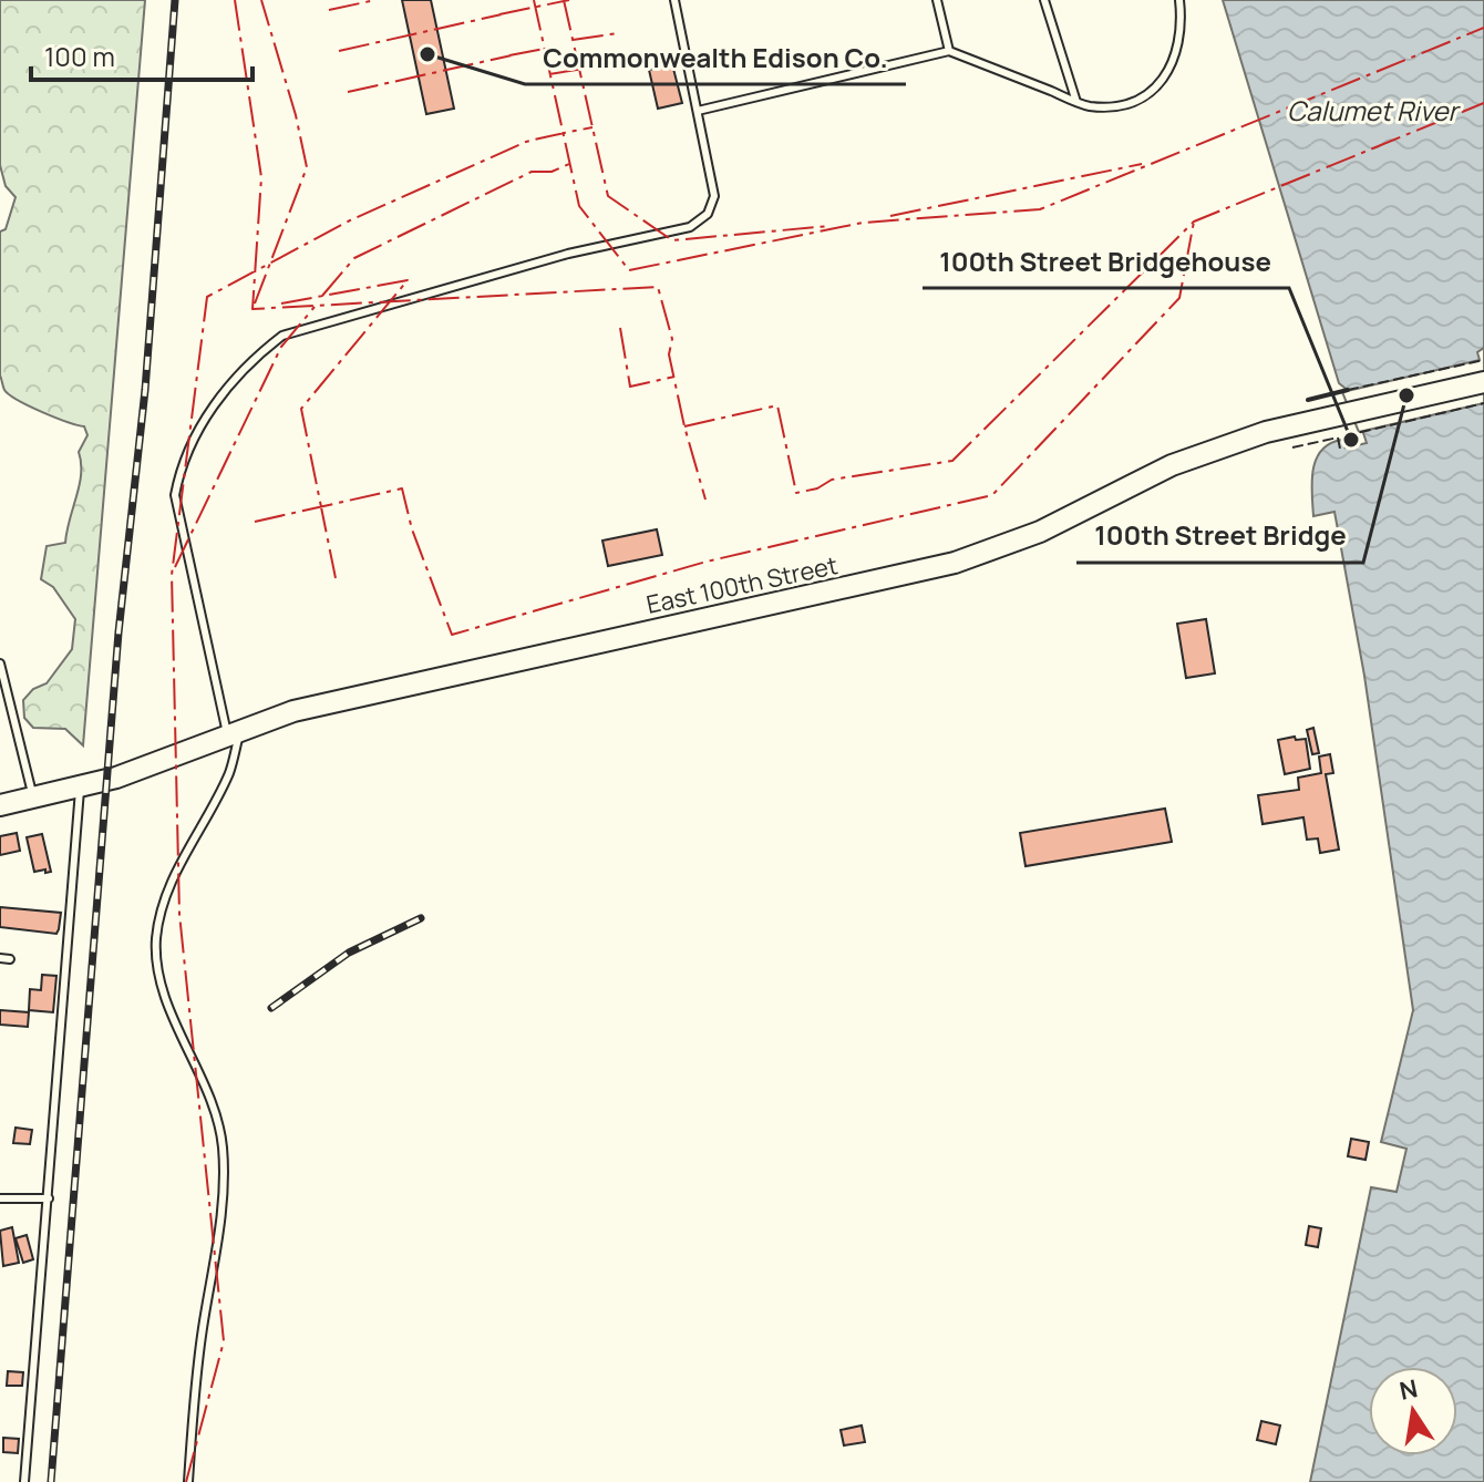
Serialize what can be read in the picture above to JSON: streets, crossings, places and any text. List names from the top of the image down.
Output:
{
  "streets": {
    "main road": ["East 100th Street"]
  },
  "water": ["Calumet River"],
  "places": ["Commonwealth Edison Co.", "100th Street Bridge", "100th Street Bridgehouse"],
  "scale_bar": "100 m",
  "north": "top"
}
